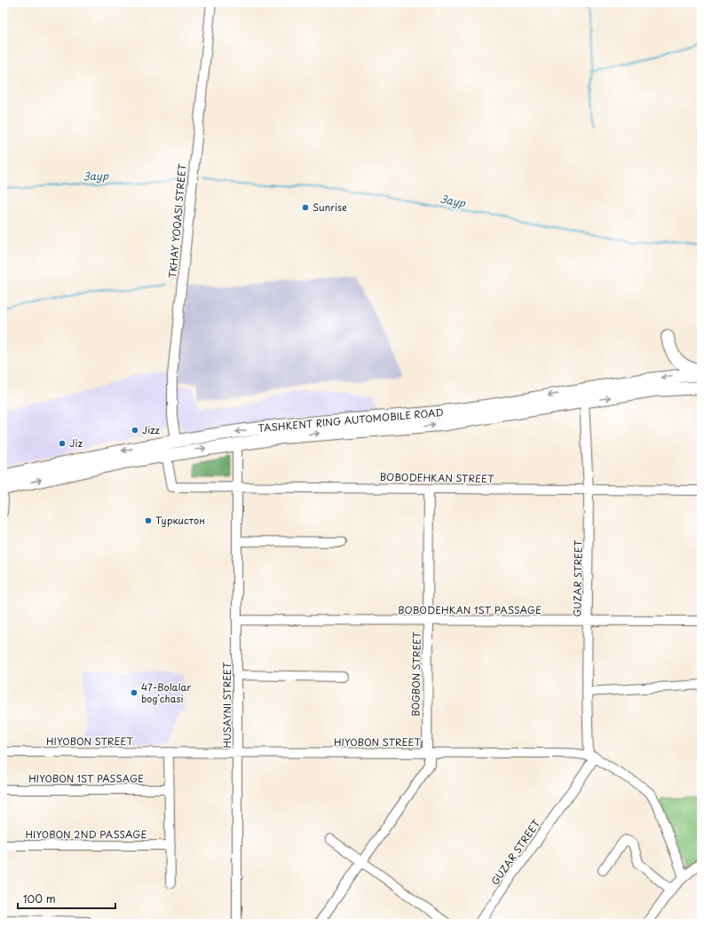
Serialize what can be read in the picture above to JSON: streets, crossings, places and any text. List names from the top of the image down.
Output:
{
  "streets": {
    "highway": ["TASHKENT RING AUTOMOBILE ROAD"],
    "street": [
      "TKHAY YOQASI STREET",
      "BOBODEHKAN STREET",
      "GUZAR STREET",
      "BOBODEHKAN 1ST PASSAGE",
      "BOGBON STREET",
      "HUSAYNI STREET",
      "HIYOBON STREET",
      "HIYOBON 1ST PASSAGE",
      "HIYOBON 2ND PASSAGE"
    ]
  },
  "crossings": [
    ["TKHAY YOQASI STREET", "TASHKENT RING AUTOMOBILE ROAD"],
    ["TASHKENT RING AUTOMOBILE ROAD", "BOBODEHKAN STREET"],
    ["TASHKENT RING AUTOMOBILE ROAD", "GUZAR STREET"],
    ["TASHKENT RING AUTOMOBILE ROAD", "HUSAYNI STREET"],
    ["BOBODEHKAN STREET", "GUZAR STREET"],
    ["BOBODEHKAN STREET", "BOGBON STREET"],
    ["BOBODEHKAN STREET", "HUSAYNI STREET"],
    ["GUZAR STREET", "BOBODEHKAN 1ST PASSAGE"],
    ["GUZAR STREET", "HIYOBON STREET"],
    ["BOBODEHKAN 1ST PASSAGE", "BOGBON STREET"],
    ["BOBODEHKAN 1ST PASSAGE", "HUSAYNI STREET"],
    ["BOGBON STREET", "HIYOBON STREET"],
    ["HUSAYNI STREET", "HIYOBON STREET"]
  ],
  "water": ["Заур"],
  "places": [
    "Sunrise",
    "Jizz",
    "Jiz",
    "Туркистон",
    "47-Bolalar bogʻchasi"
  ],
  "scale_bar": "100 m"
}
